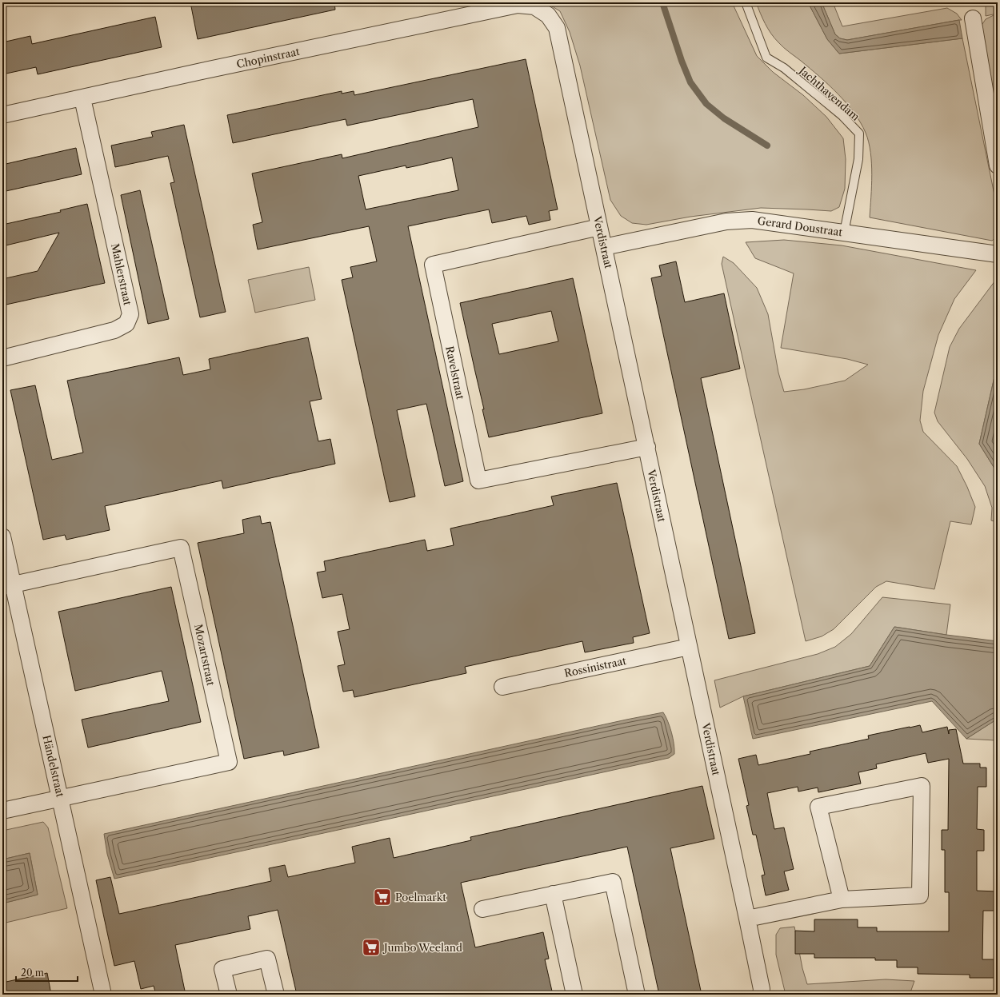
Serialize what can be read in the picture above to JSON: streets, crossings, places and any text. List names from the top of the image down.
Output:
{
  "streets": {
    "street": [
      "Chopinstraat",
      "Gerard Doustraat",
      "Verdistraat",
      "Mahlerstraat",
      "Ravelstraat",
      "Mozartstraat",
      "Rossinistraat",
      "Händelstraat"
    ],
    "lane": ["Jachthavendam"]
  },
  "crossings": [
    ["Chopinstraat", "Verdistraat"],
    ["Chopinstraat", "Mahlerstraat"],
    ["Jachthavendam", "Gerard Doustraat"],
    ["Gerard Doustraat", "Verdistraat"],
    ["Verdistraat", "Ravelstraat"],
    ["Verdistraat", "Rossinistraat"],
    ["Mozartstraat", "Händelstraat"]
  ],
  "places": {
    "supermarket": ["Poelmarkt", "Jumbo Weeland"]
  },
  "scale_bar": "20 m"
}
